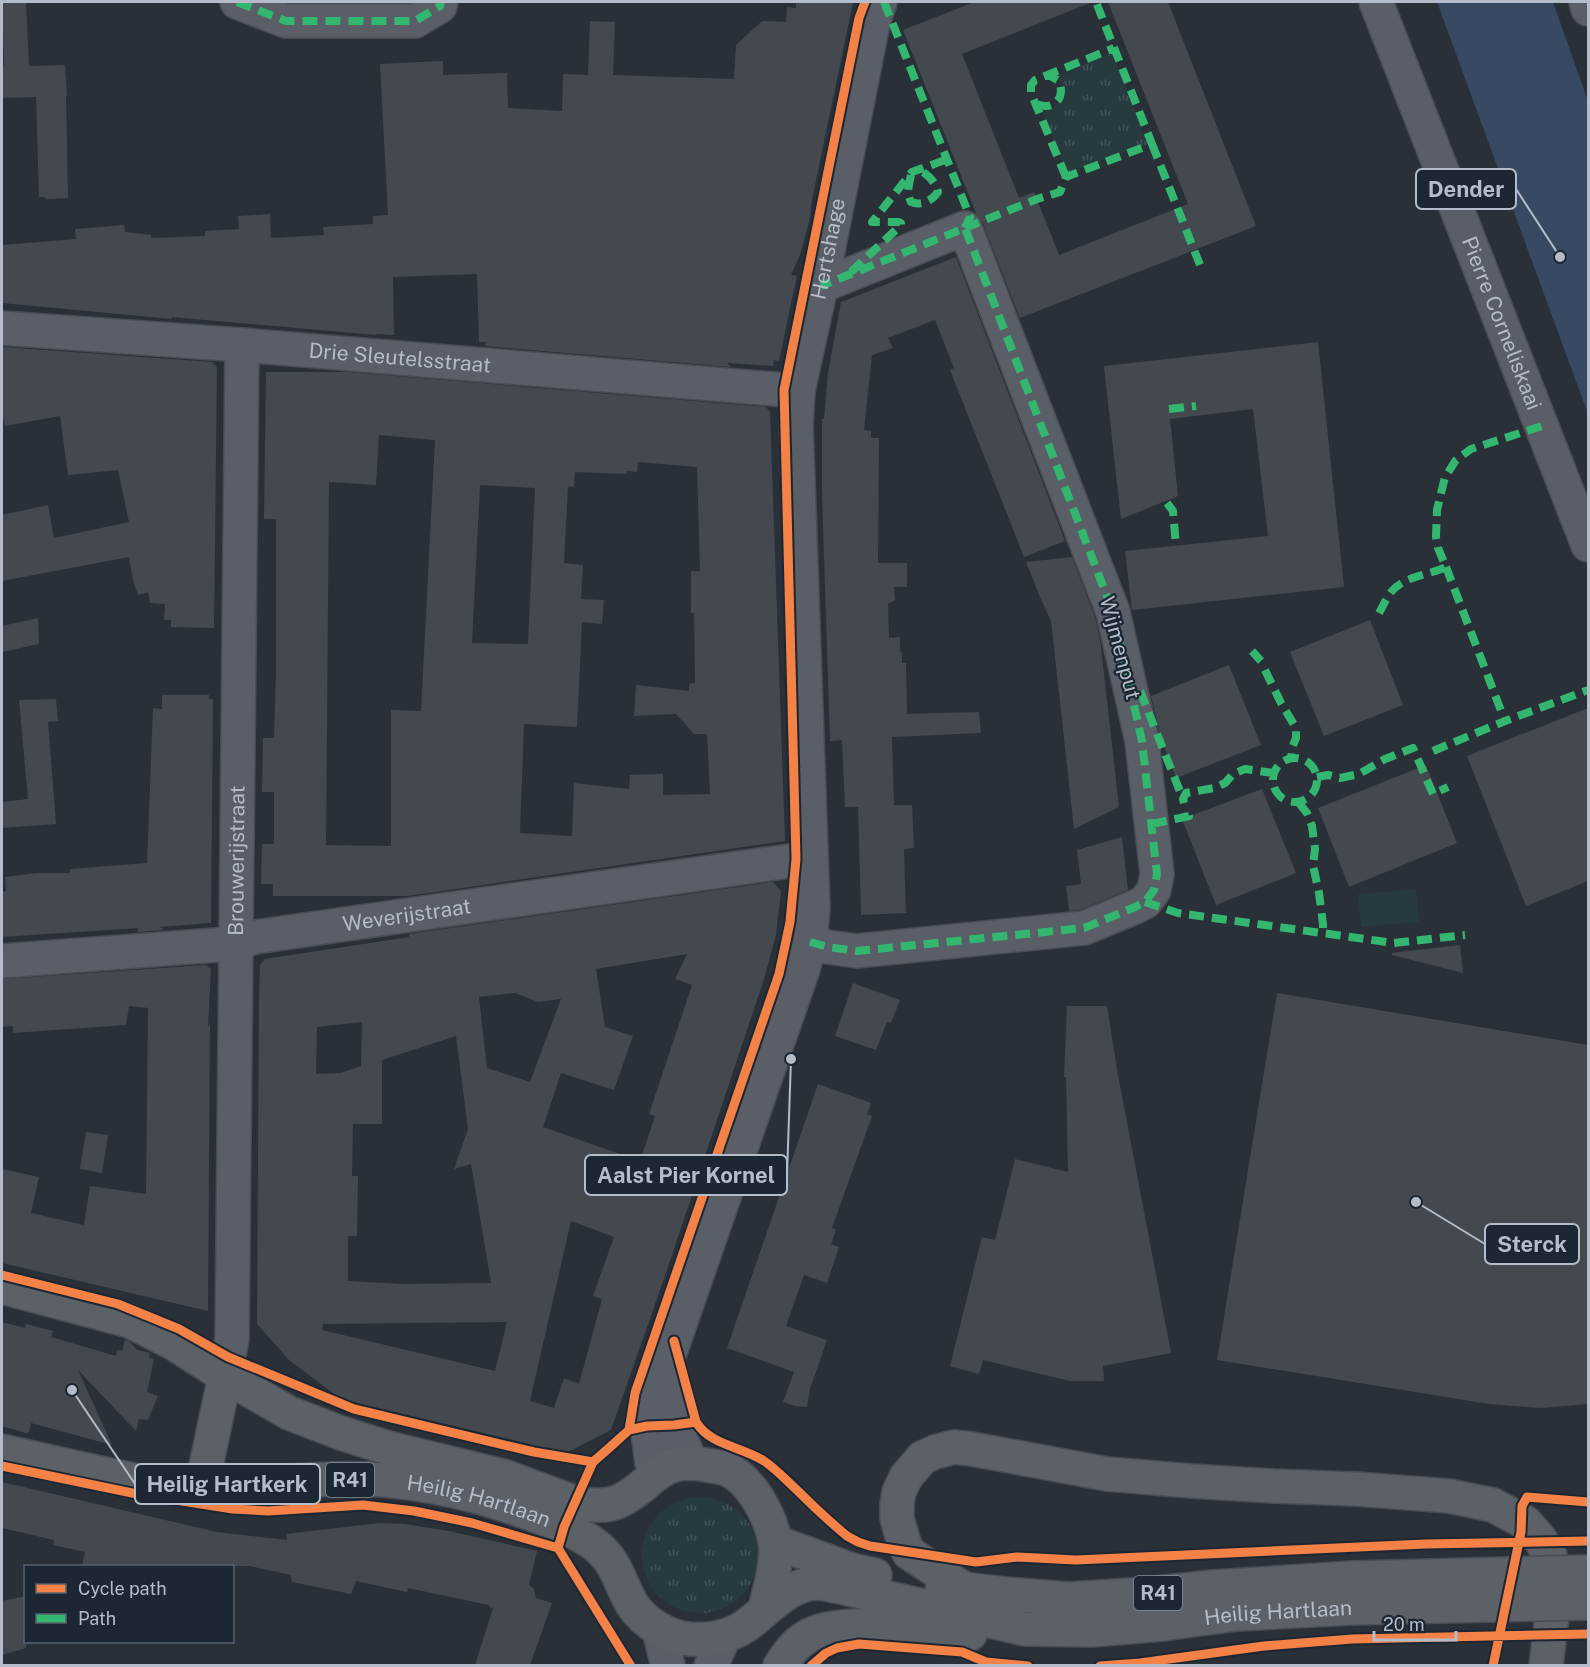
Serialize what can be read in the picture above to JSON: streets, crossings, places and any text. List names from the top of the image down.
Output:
{
  "streets": {
    "main road": ["R41", "Heilig Hartlaan"],
    "street": [
      "Hertshage",
      "Pierre Corneliskaai",
      "Drie Sleutelsstraat",
      "Wijmenput",
      "Brouwerijstraat",
      "Weverijstraat"
    ]
  },
  "crossings": [
    ["Hertshage", "Drie Sleutelsstraat"],
    ["Hertshage", "Wijmenput"],
    ["Hertshage", "Weverijstraat"],
    ["Hertshage", "Heilig Hartlaan"],
    ["Drie Sleutelsstraat", "Brouwerijstraat"],
    ["Brouwerijstraat", "Weverijstraat"],
    ["Brouwerijstraat", "Heilig Hartlaan"]
  ],
  "places": [
    "Dender",
    "Aalst Pier Kornel",
    "Sterck",
    "Heilig Hartkerk"
  ],
  "legend": ["Cycle path", "Path"],
  "scale_bar": "20 m"
}
